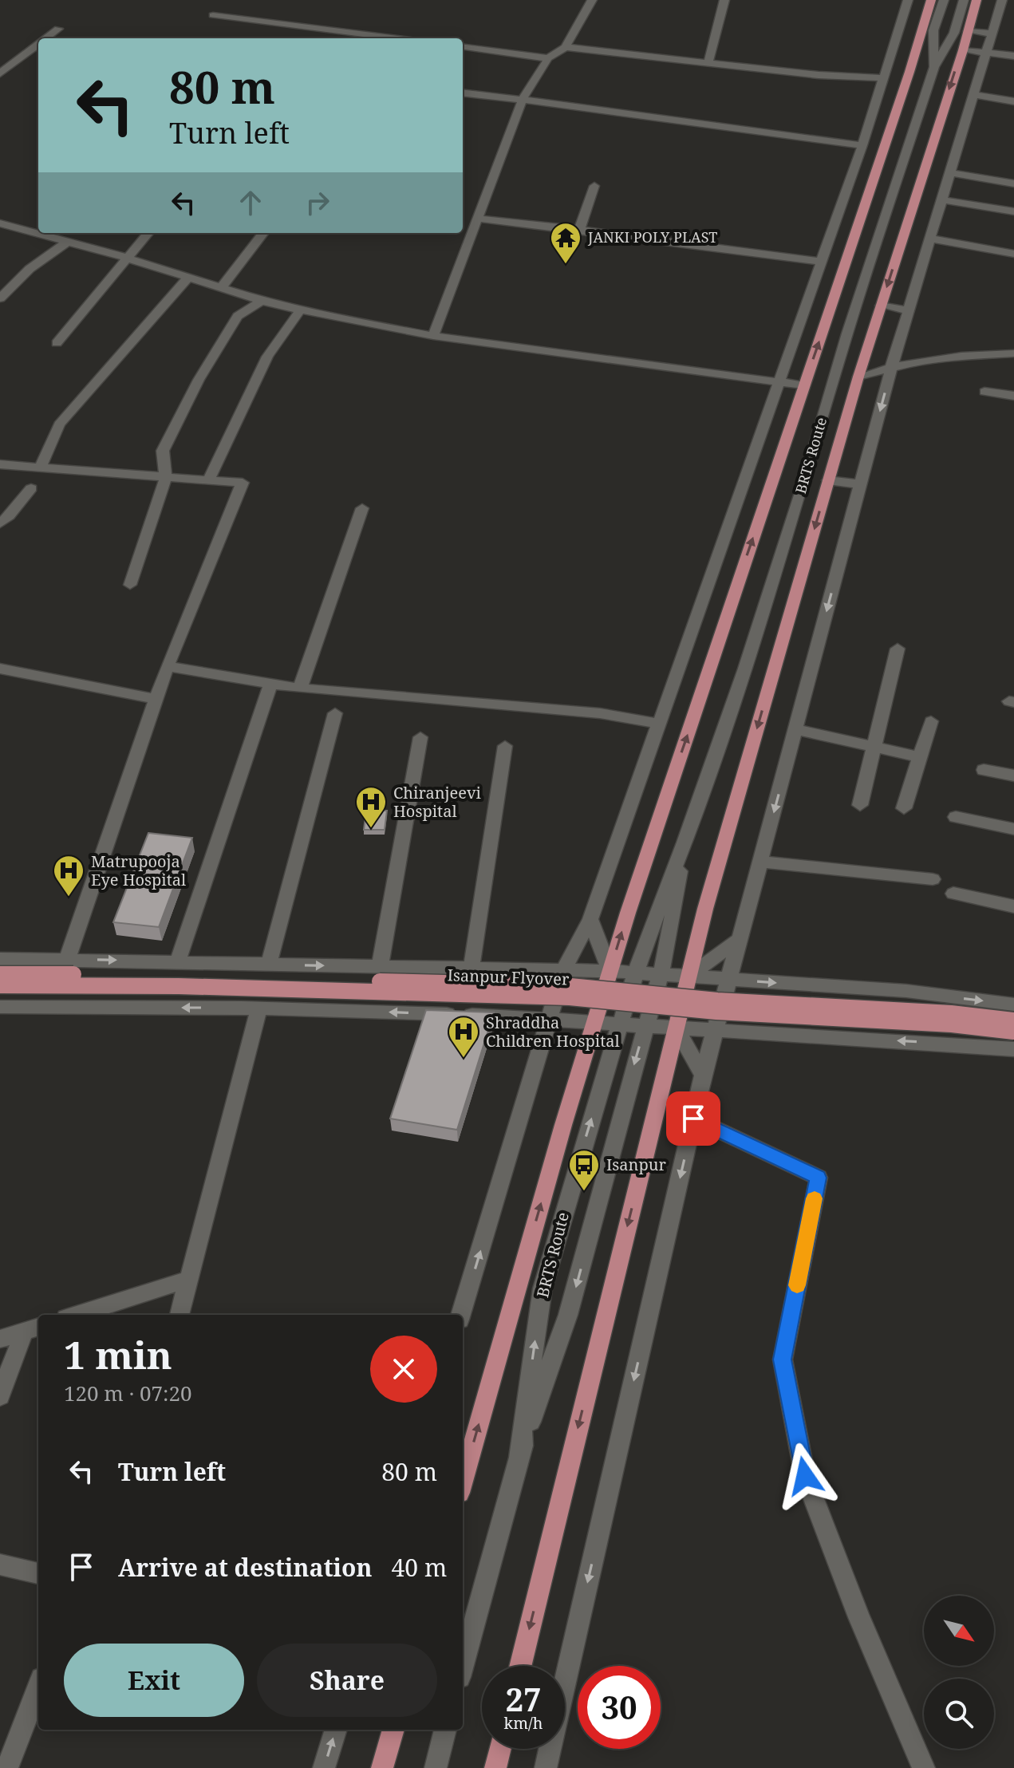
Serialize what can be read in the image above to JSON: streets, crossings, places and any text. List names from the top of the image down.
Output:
{
  "streets": {
    "main road": ["Isanpur Flyover"],
    "street": ["BRTS Route"]
  },
  "places": {
    "temple": ["JANKI POLY PLAST"],
    "hospital": ["Chiranjeevi Hospital", "Matrupooja Eye Hospital", "Shraddha Children Hospital"],
    "bus stop": ["Isanpur"]
  },
  "north": "bottom right",
  "page": {
    "turn": ["80 m", "Turn left"],
    "heading": ["1 min", "120 m · 07:20"],
    "list": [
      {
        "name": "Turn left",
        "value": "80 m"
      },
      {
        "name": "Arrive at destination",
        "value": "40 m"
      }
    ],
    "buttons": ["Exit", "Share"],
    "speed": "27 km/h",
    "limit": "30"
  }
}
